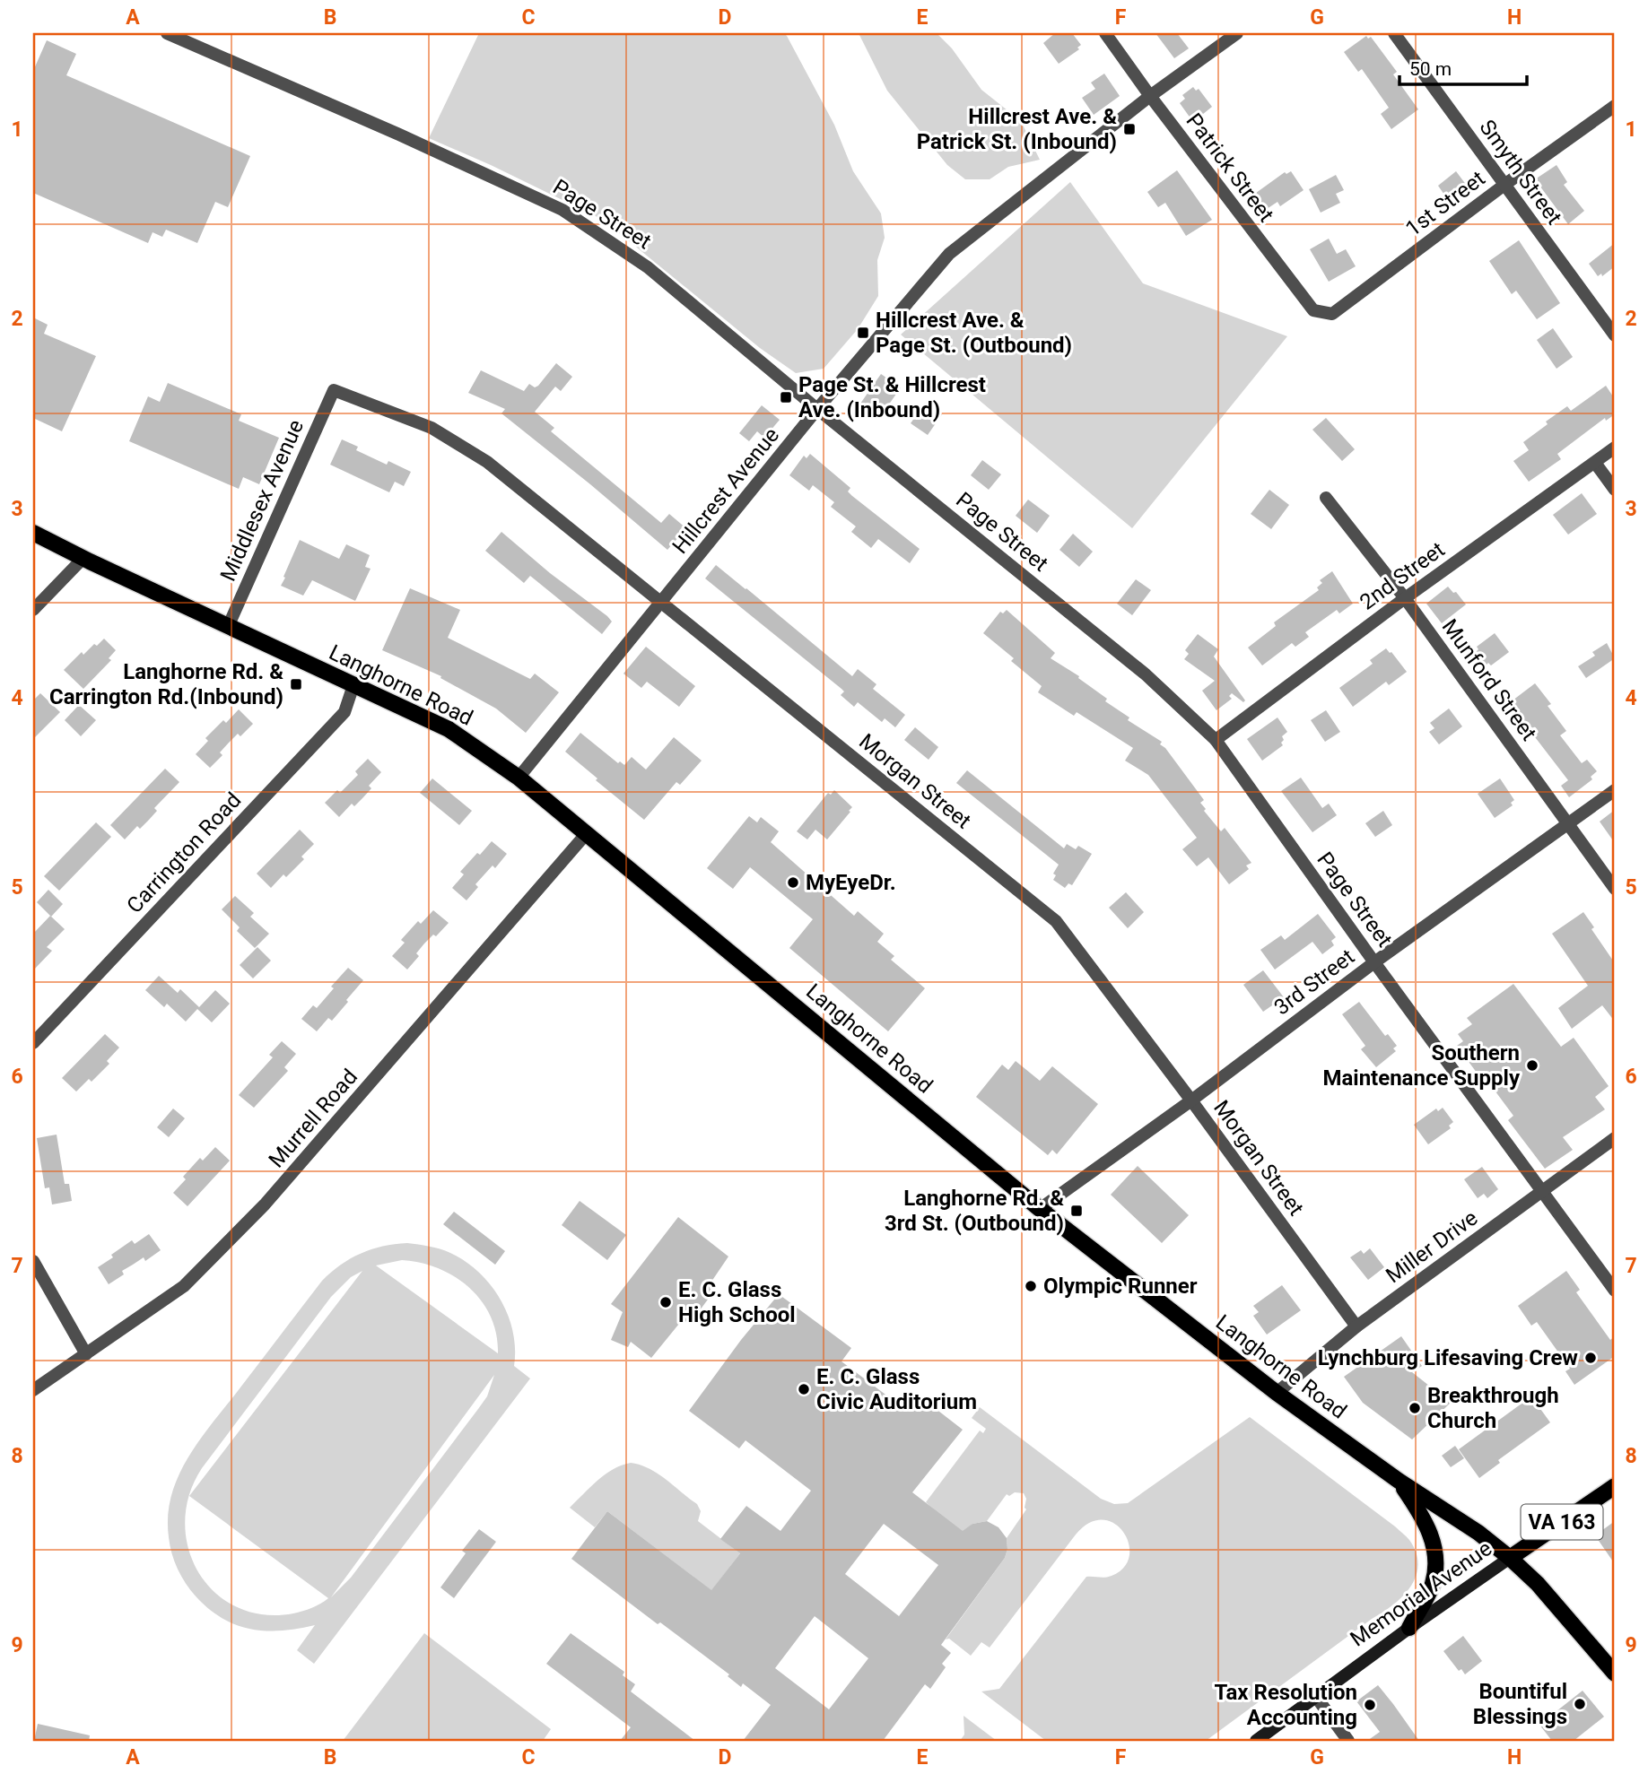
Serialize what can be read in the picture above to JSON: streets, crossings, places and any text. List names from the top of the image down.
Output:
{
  "streets": {
    "main road": ["Langhorne Road", "VA 163", "Memorial Avenue"],
    "street": [
      "Patrick Street",
      "Smyth Street",
      "1st Street",
      "Page Street",
      "Hillcrest Avenue",
      "Middlesex Avenue",
      "2nd Street",
      "Munford Street",
      "Morgan Street",
      "Carrington Road",
      "3rd Street",
      "Murrell Road",
      "Miller Drive"
    ]
  },
  "crossings": [
    ["Patrick Street", "1st Street"],
    ["Patrick Street", "Hillcrest Avenue"],
    ["Smyth Street", "1st Street"],
    ["Page Street", "Hillcrest Avenue"],
    ["Page Street", "2nd Street"],
    ["Page Street", "3rd Street"],
    ["Page Street", "Miller Drive"],
    ["Hillcrest Avenue", "Langhorne Road"],
    ["Hillcrest Avenue", "Morgan Street"],
    ["Middlesex Avenue", "Langhorne Road"],
    ["Middlesex Avenue", "Morgan Street"],
    ["2nd Street", "Munford Street"],
    ["Munford Street", "3rd Street"],
    ["Langhorne Road", "Carrington Road"],
    ["Langhorne Road", "3rd Street"],
    ["Langhorne Road", "Murrell Road"],
    ["Langhorne Road", "Miller Drive"],
    ["Langhorne Road", "Memorial Avenue"],
    ["Morgan Street", "3rd Street"],
    ["Morgan Street", "Miller Drive"]
  ],
  "places": {
    "transit": [
      "Hillcrest Ave. & Patrick St. (Inbound)",
      "Hillcrest Ave. & Page St. (Outbound)",
      "Page St. & Hillcrest Ave. (Inbound)",
      "Langhorne Rd. & Carrington Rd.(Inbound)",
      "Langhorne Rd. & 3rd St. (Outbound)"
    ],
    "other": [
      "MyEyeDr.",
      "Southern Maintenance Supply",
      "Olympic Runner",
      "E. C. Glass High School",
      "Lynchburg Lifesaving Crew",
      "E. C. Glass Civic Auditorium",
      "Breakthrough Church",
      "Bountiful Blessings",
      "Tax Resolution Accounting"
    ]
  },
  "scale_bar": "50 m",
  "grid": {
    "columns": [
      "A",
      "B",
      "C",
      "D",
      "E",
      "F",
      "G",
      "H"
    ],
    "rows": [
      "1",
      "2",
      "3",
      "4",
      "5",
      "6",
      "7",
      "8",
      "9"
    ]
  }
}
